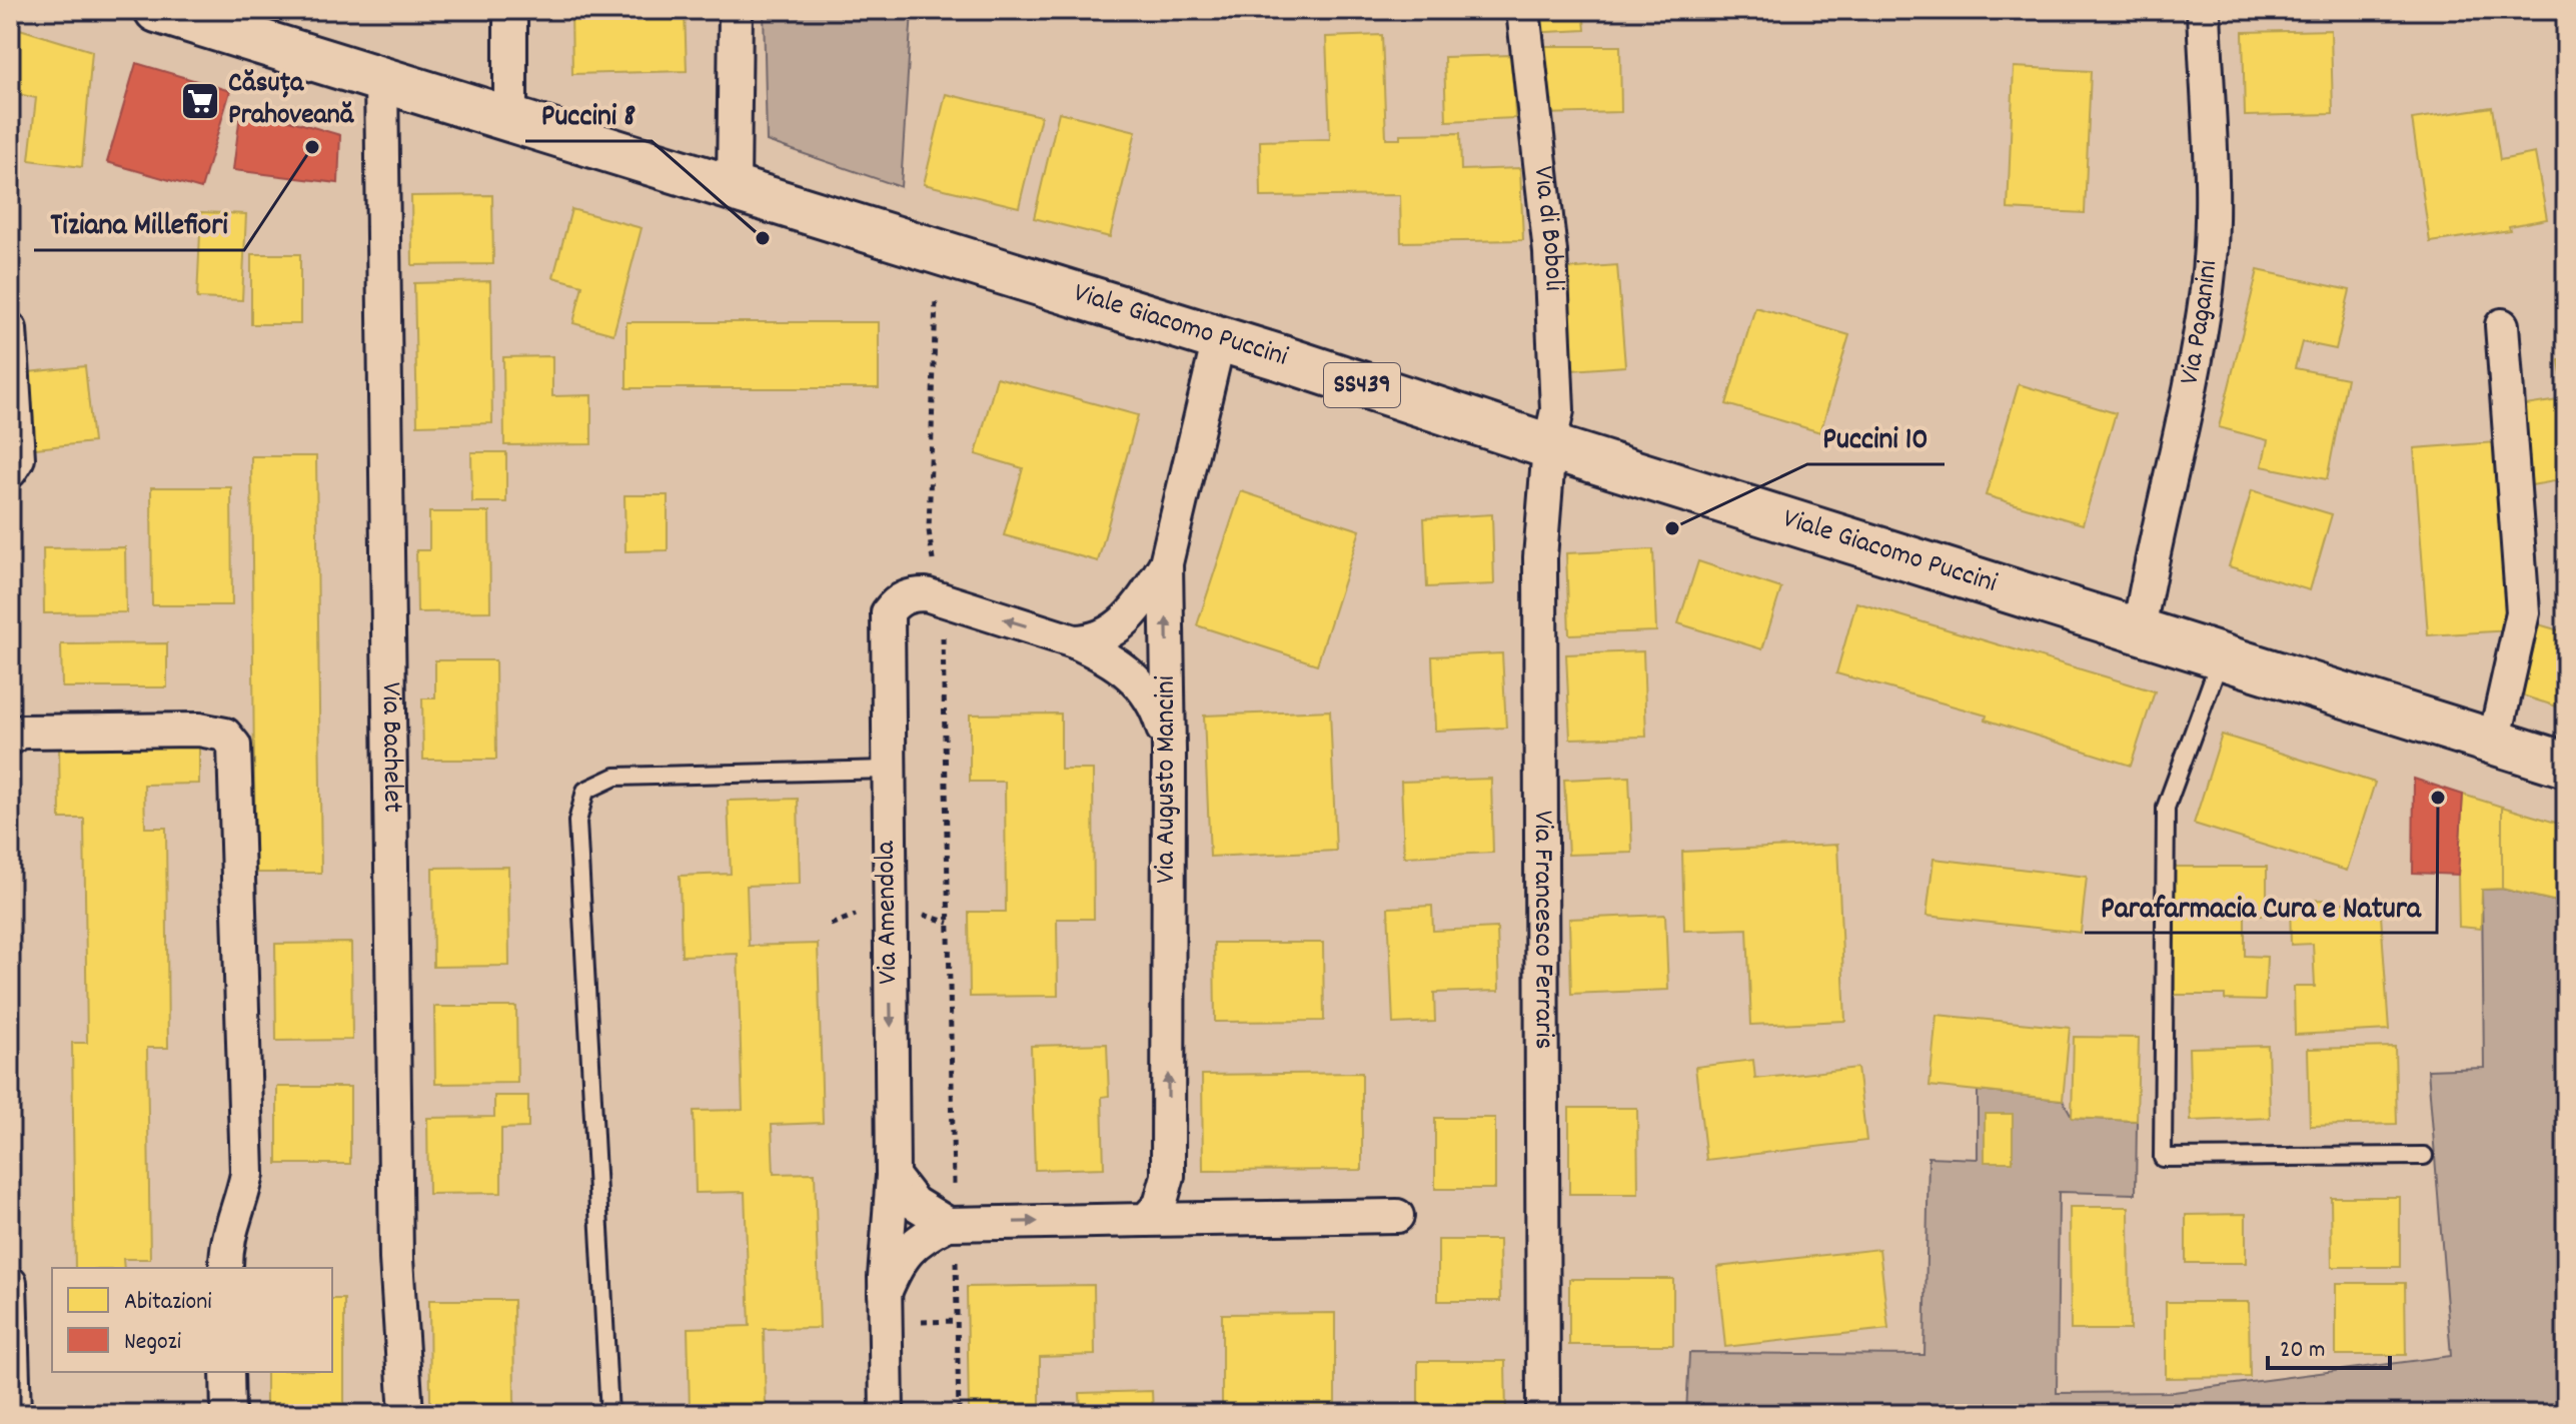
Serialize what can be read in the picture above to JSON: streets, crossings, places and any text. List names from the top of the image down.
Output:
{
  "streets": {
    "main road": ["Viale Giacomo Puccini", "SS439"],
    "street": [
      "Via di Boboli",
      "Via Paganini",
      "Via Bachelet",
      "Via Augusto Mancini",
      "Via Amendola",
      "Via Francesco Ferraris"
    ]
  },
  "crossings": [
    ["Via di Boboli", "Viale Giacomo Puccini"],
    ["Via di Boboli", "Via Francesco Ferraris"],
    ["Via Paganini", "Viale Giacomo Puccini"],
    ["Viale Giacomo Puccini", "Via Bachelet"],
    ["Viale Giacomo Puccini", "Via Augusto Mancini"],
    ["Viale Giacomo Puccini", "Via Francesco Ferraris"],
    ["Via Augusto Mancini", "Via Amendola"]
  ],
  "one_way": ["Via Augusto Mancini"],
  "places": {
    "supermarket": ["Căsuța Prahoveană"],
    "other": [
      "Tiziana Millefiori",
      "Puccini 8",
      "Puccini 10",
      "Parafarmacia Cura e Natura"
    ]
  },
  "legend": ["Abitazioni", "Negozi"],
  "scale_bar": "20 m"
}
